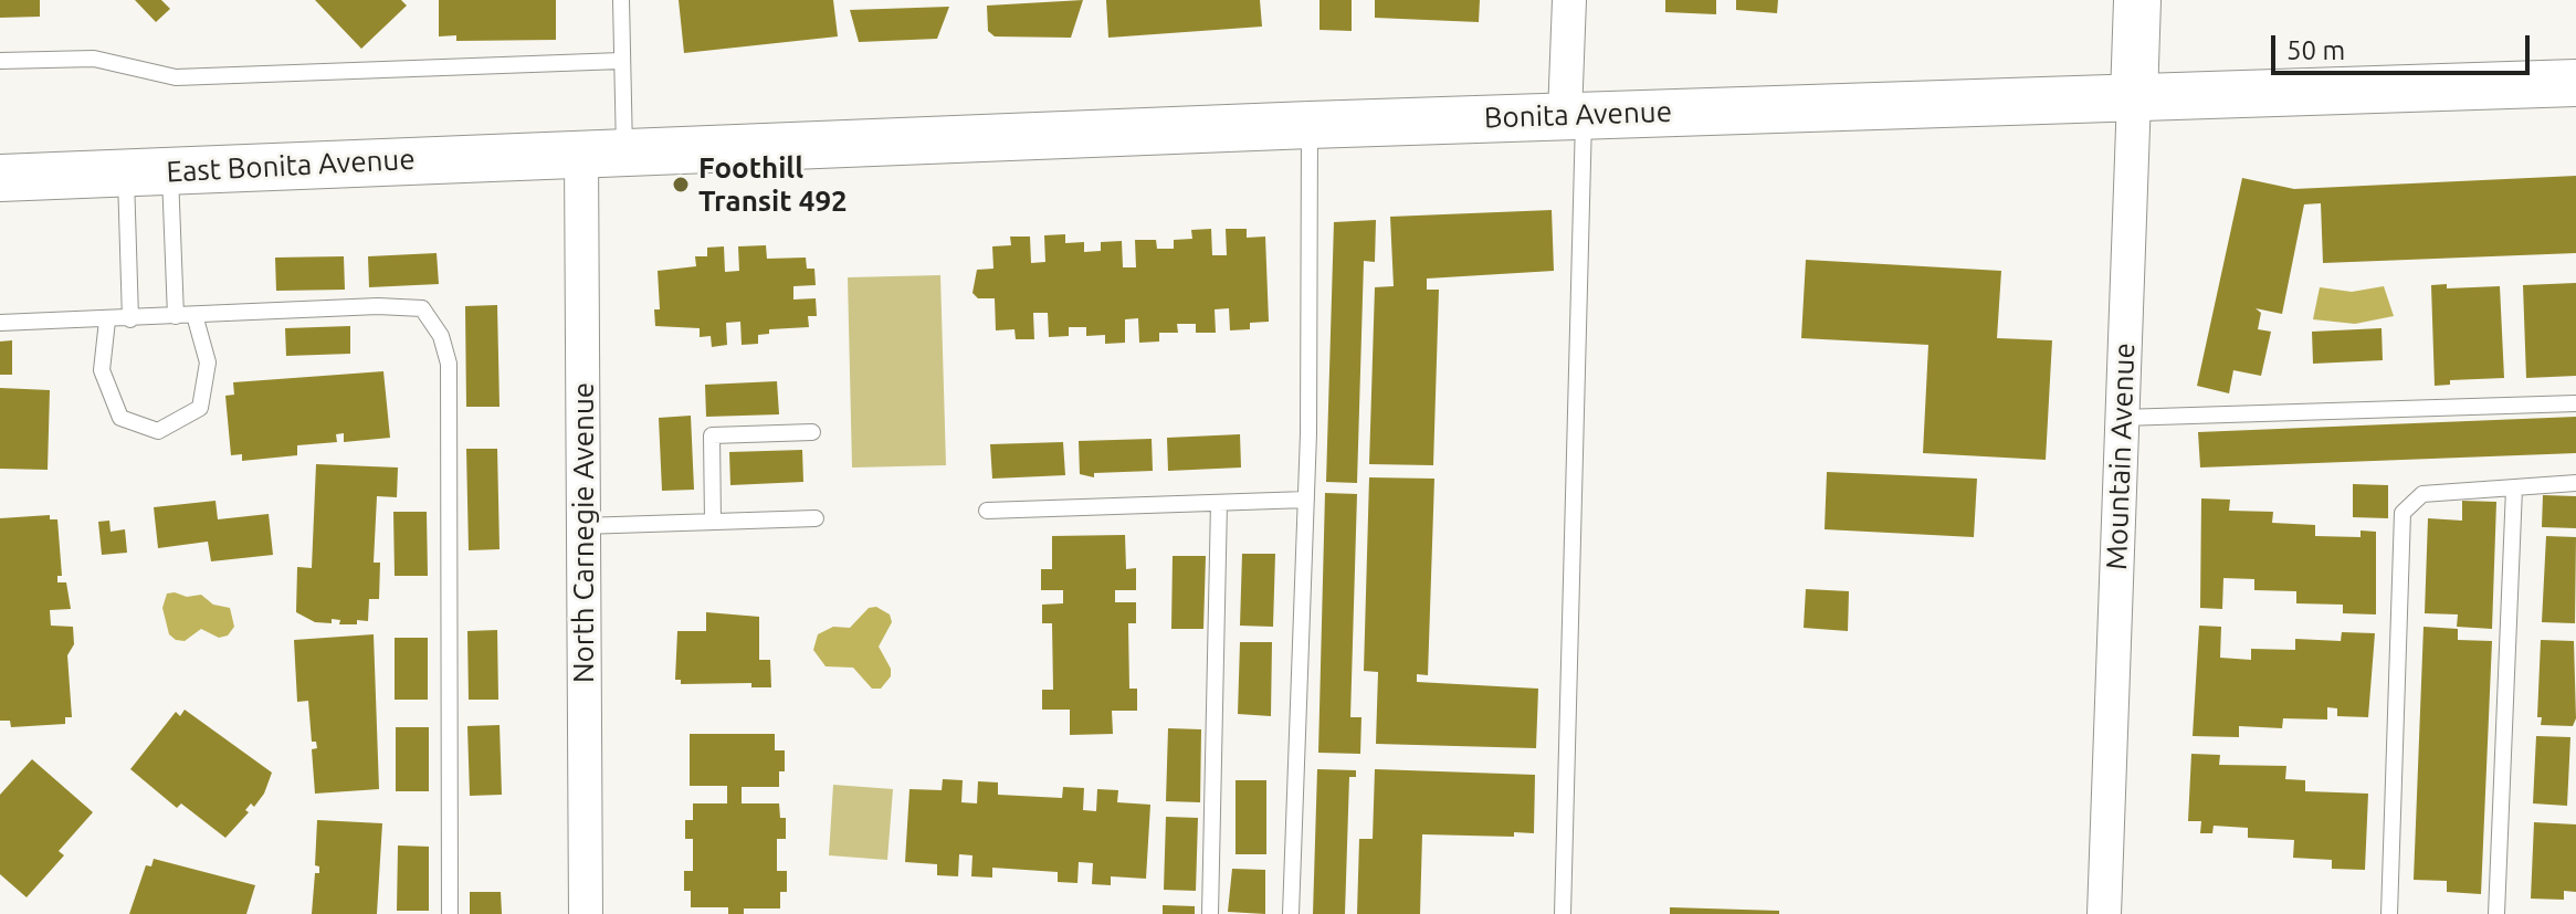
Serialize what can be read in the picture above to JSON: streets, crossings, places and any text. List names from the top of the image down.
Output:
{
  "streets": {
    "main road": ["Bonita Avenue", "East Bonita Avenue", "Mountain Avenue"],
    "street": ["North Carnegie Avenue"]
  },
  "crossings": [
    ["Bonita Avenue", "East Bonita Avenue"],
    ["Bonita Avenue", "Mountain Avenue"],
    ["Bonita Avenue", "North Carnegie Avenue"],
    ["East Bonita Avenue", "North Carnegie Avenue"]
  ],
  "places": ["Foothill Transit 492"],
  "scale_bar": "50 m"
}
